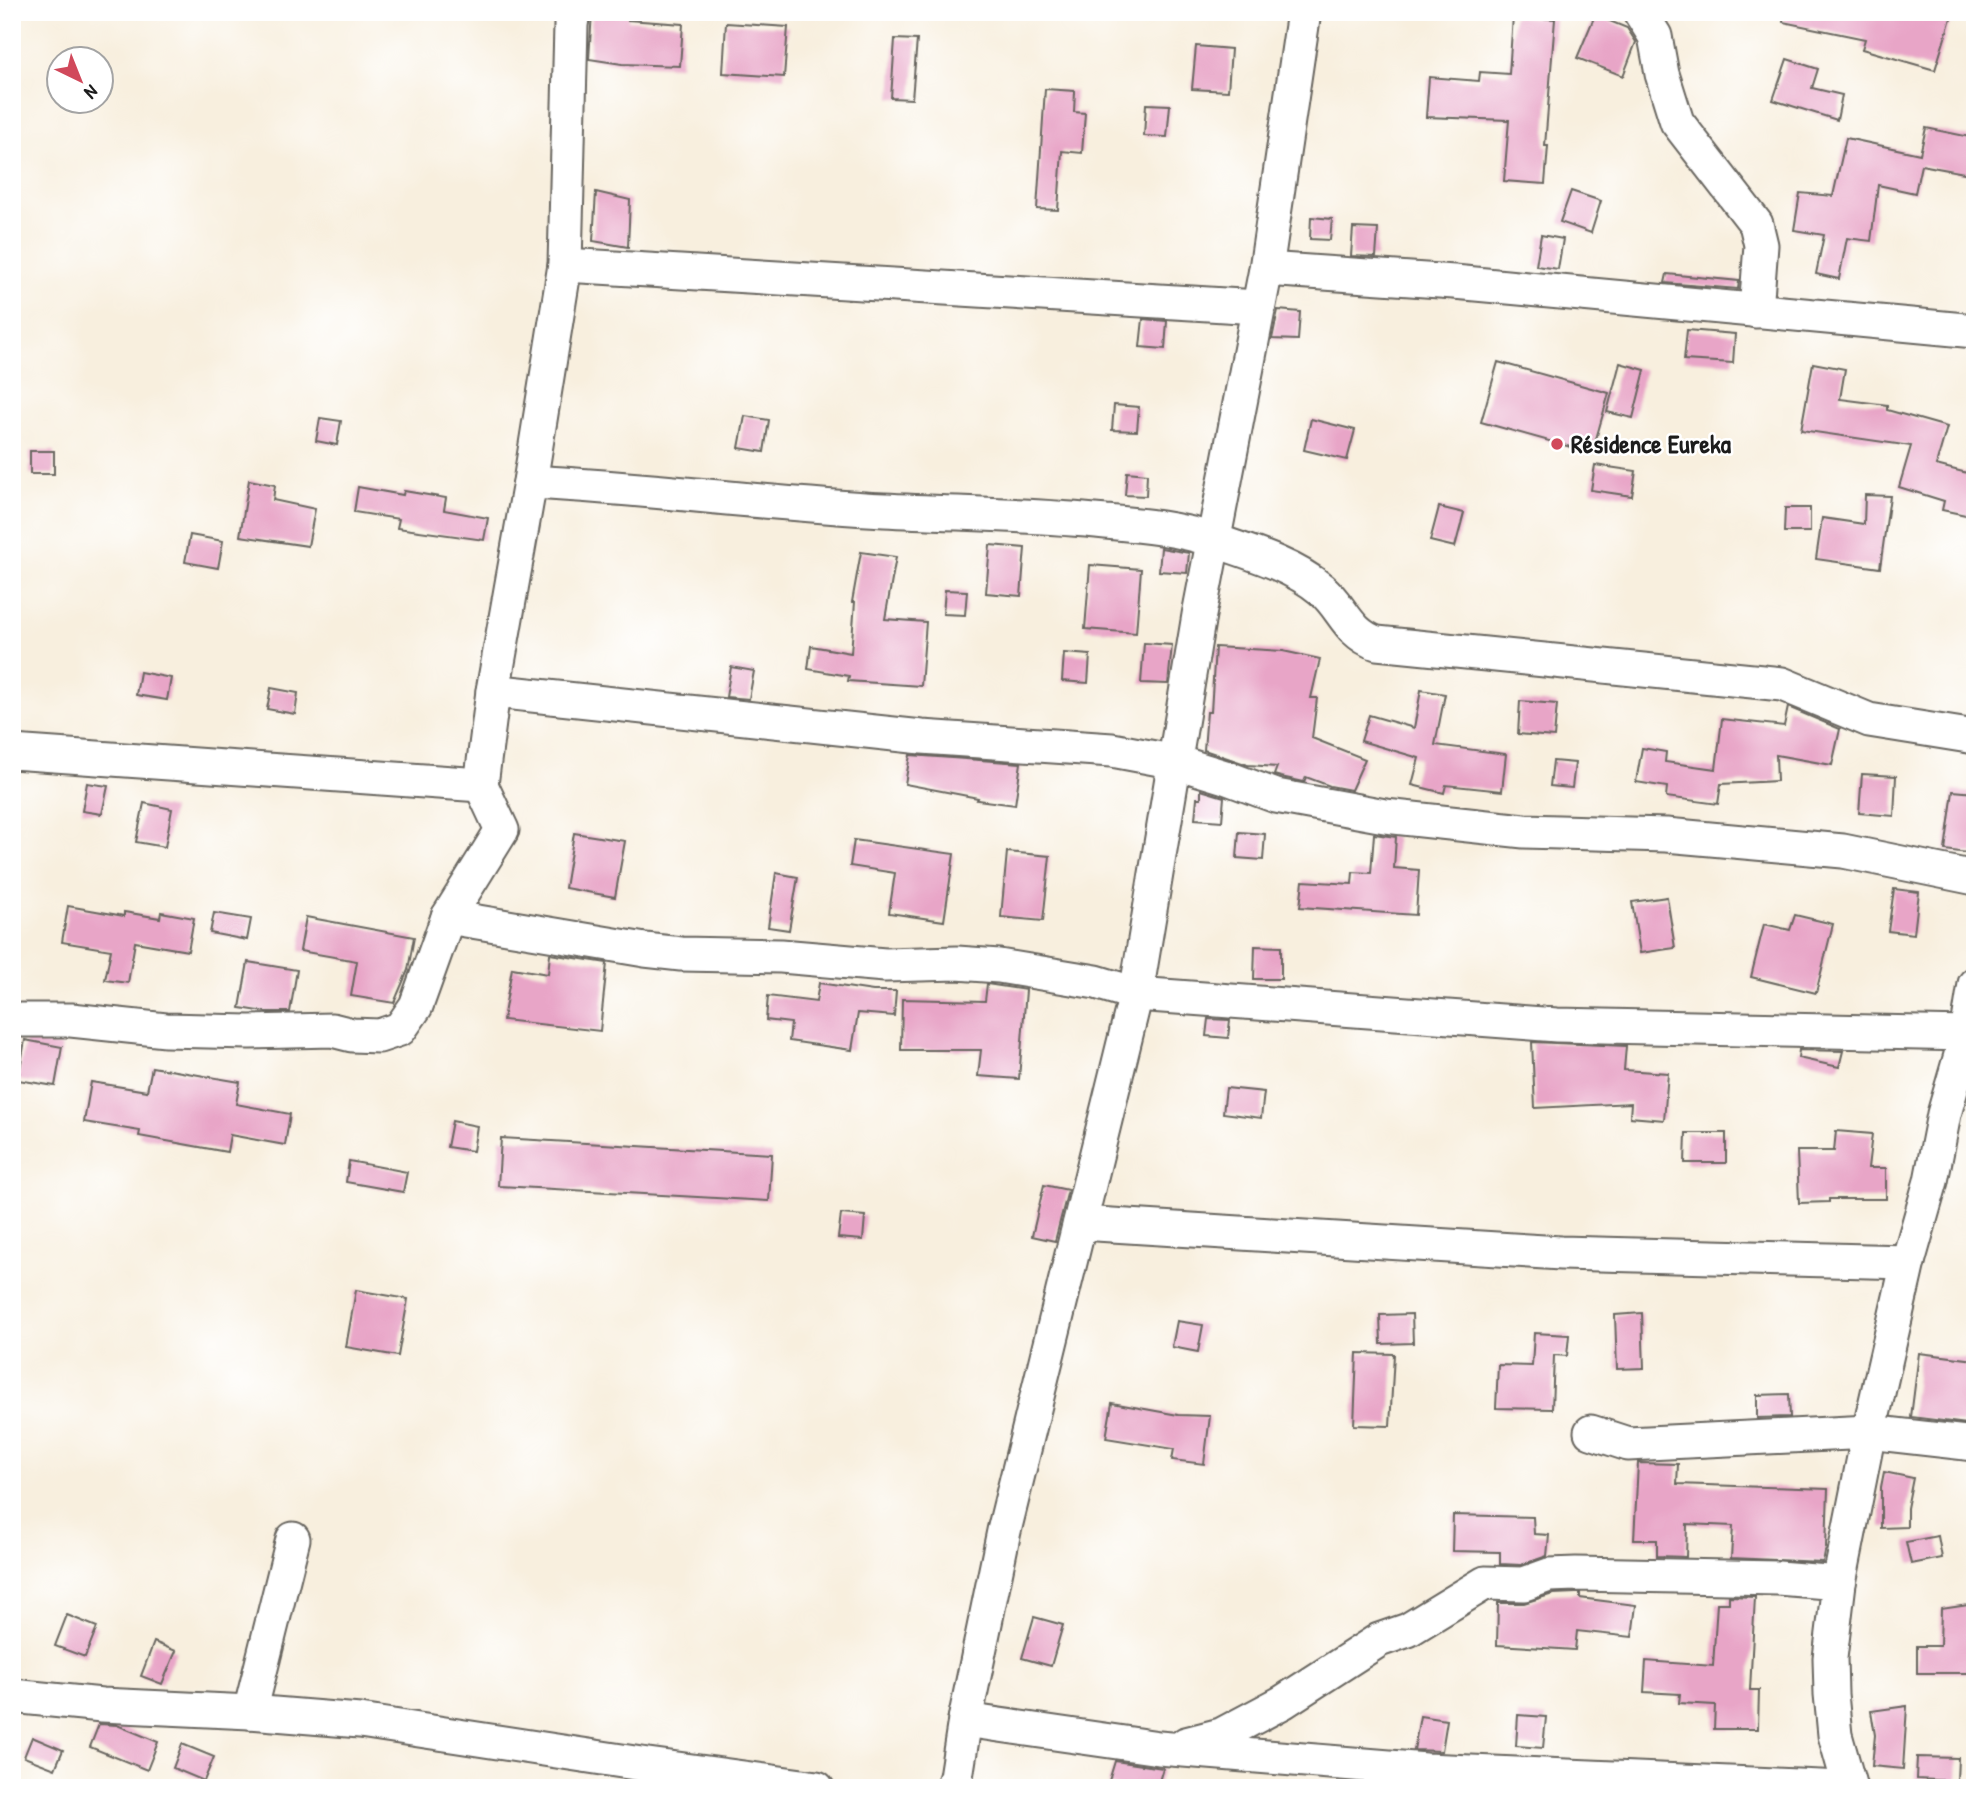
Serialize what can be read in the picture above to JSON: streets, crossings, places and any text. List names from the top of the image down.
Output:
{
  "places": ["Résidence Eureka"],
  "north": "bottom right"
}
